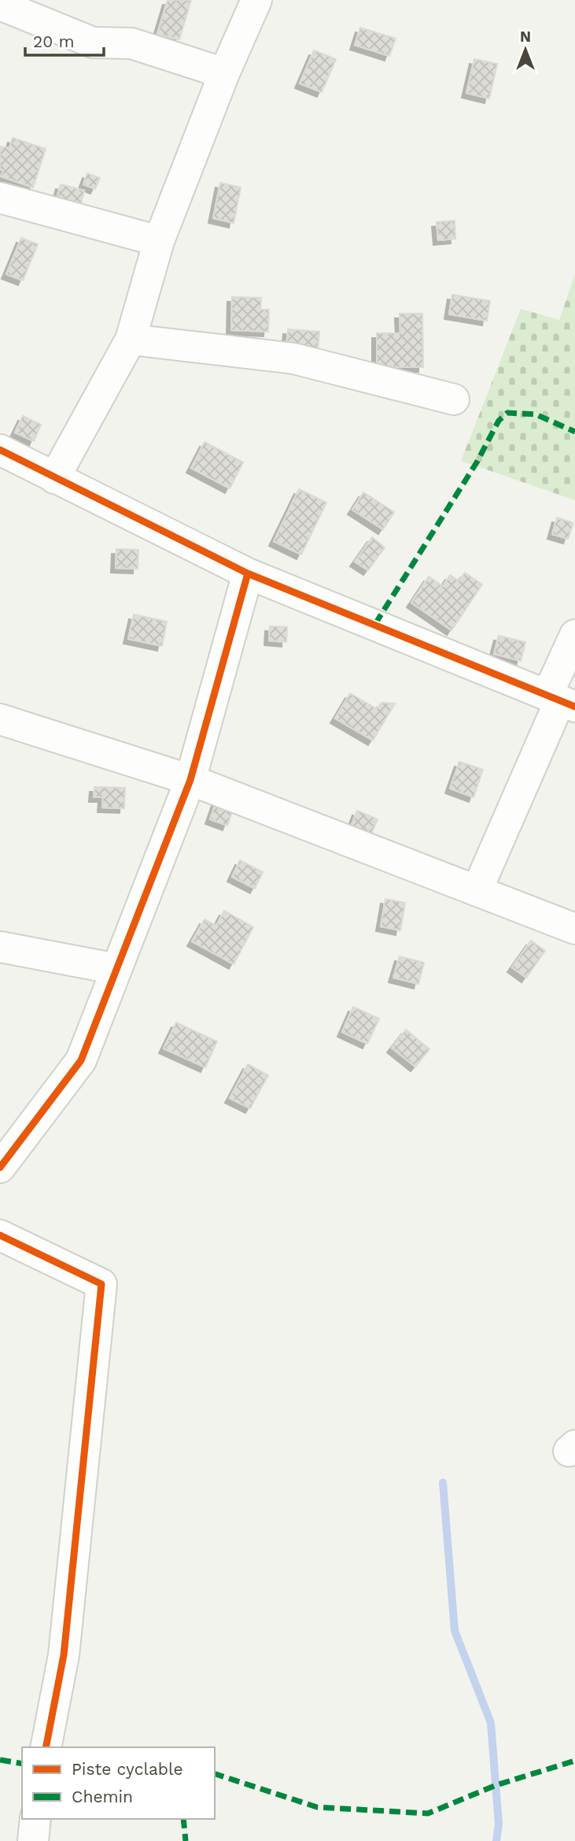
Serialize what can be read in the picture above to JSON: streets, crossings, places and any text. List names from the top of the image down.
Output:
{
  "legend": ["Piste cyclable", "Chemin"],
  "scale_bar": "20 m",
  "north": "top"
}
